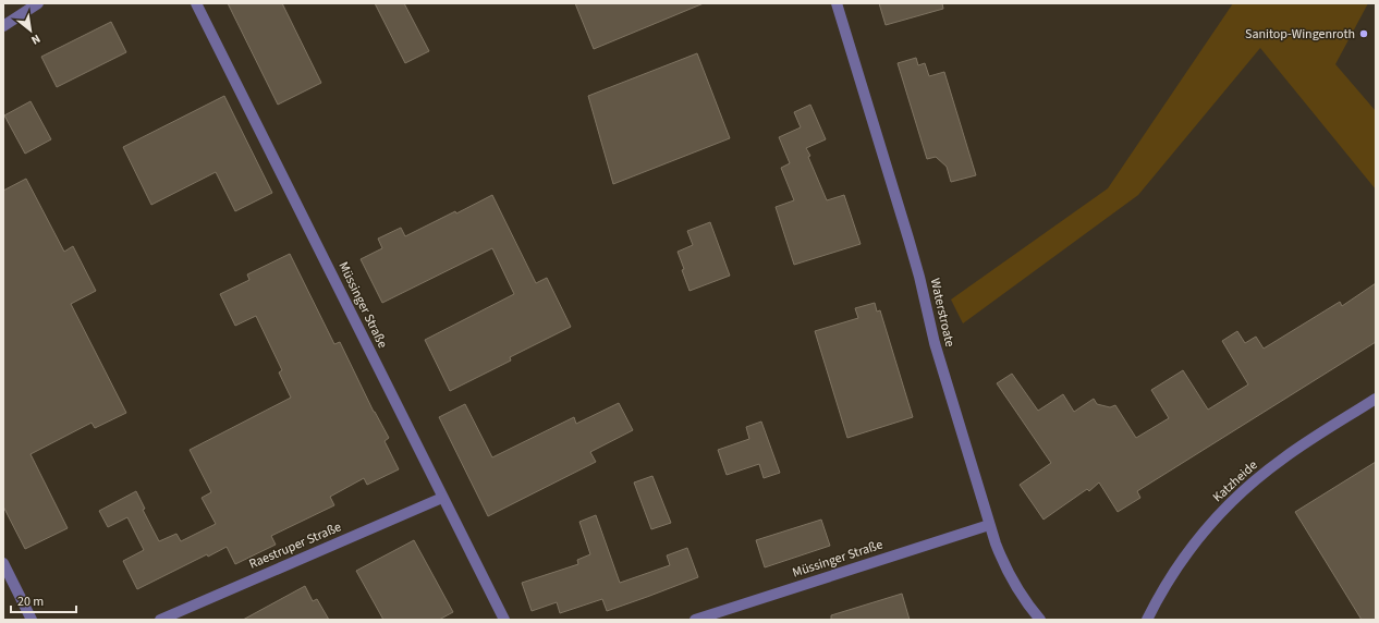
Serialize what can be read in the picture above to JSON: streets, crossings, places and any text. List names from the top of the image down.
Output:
{
  "streets": {
    "street": [
      "Müssinger Straße",
      "Waterstroate",
      "Katzheide",
      "Raestruper Straße"
    ]
  },
  "crossings": [
    ["Müssinger Straße", "Waterstroate"],
    ["Müssinger Straße", "Raestruper Straße"]
  ],
  "places": ["Sanitop-Wingenroth"],
  "scale_bar": "20 m",
  "north": "bottom right"
}
